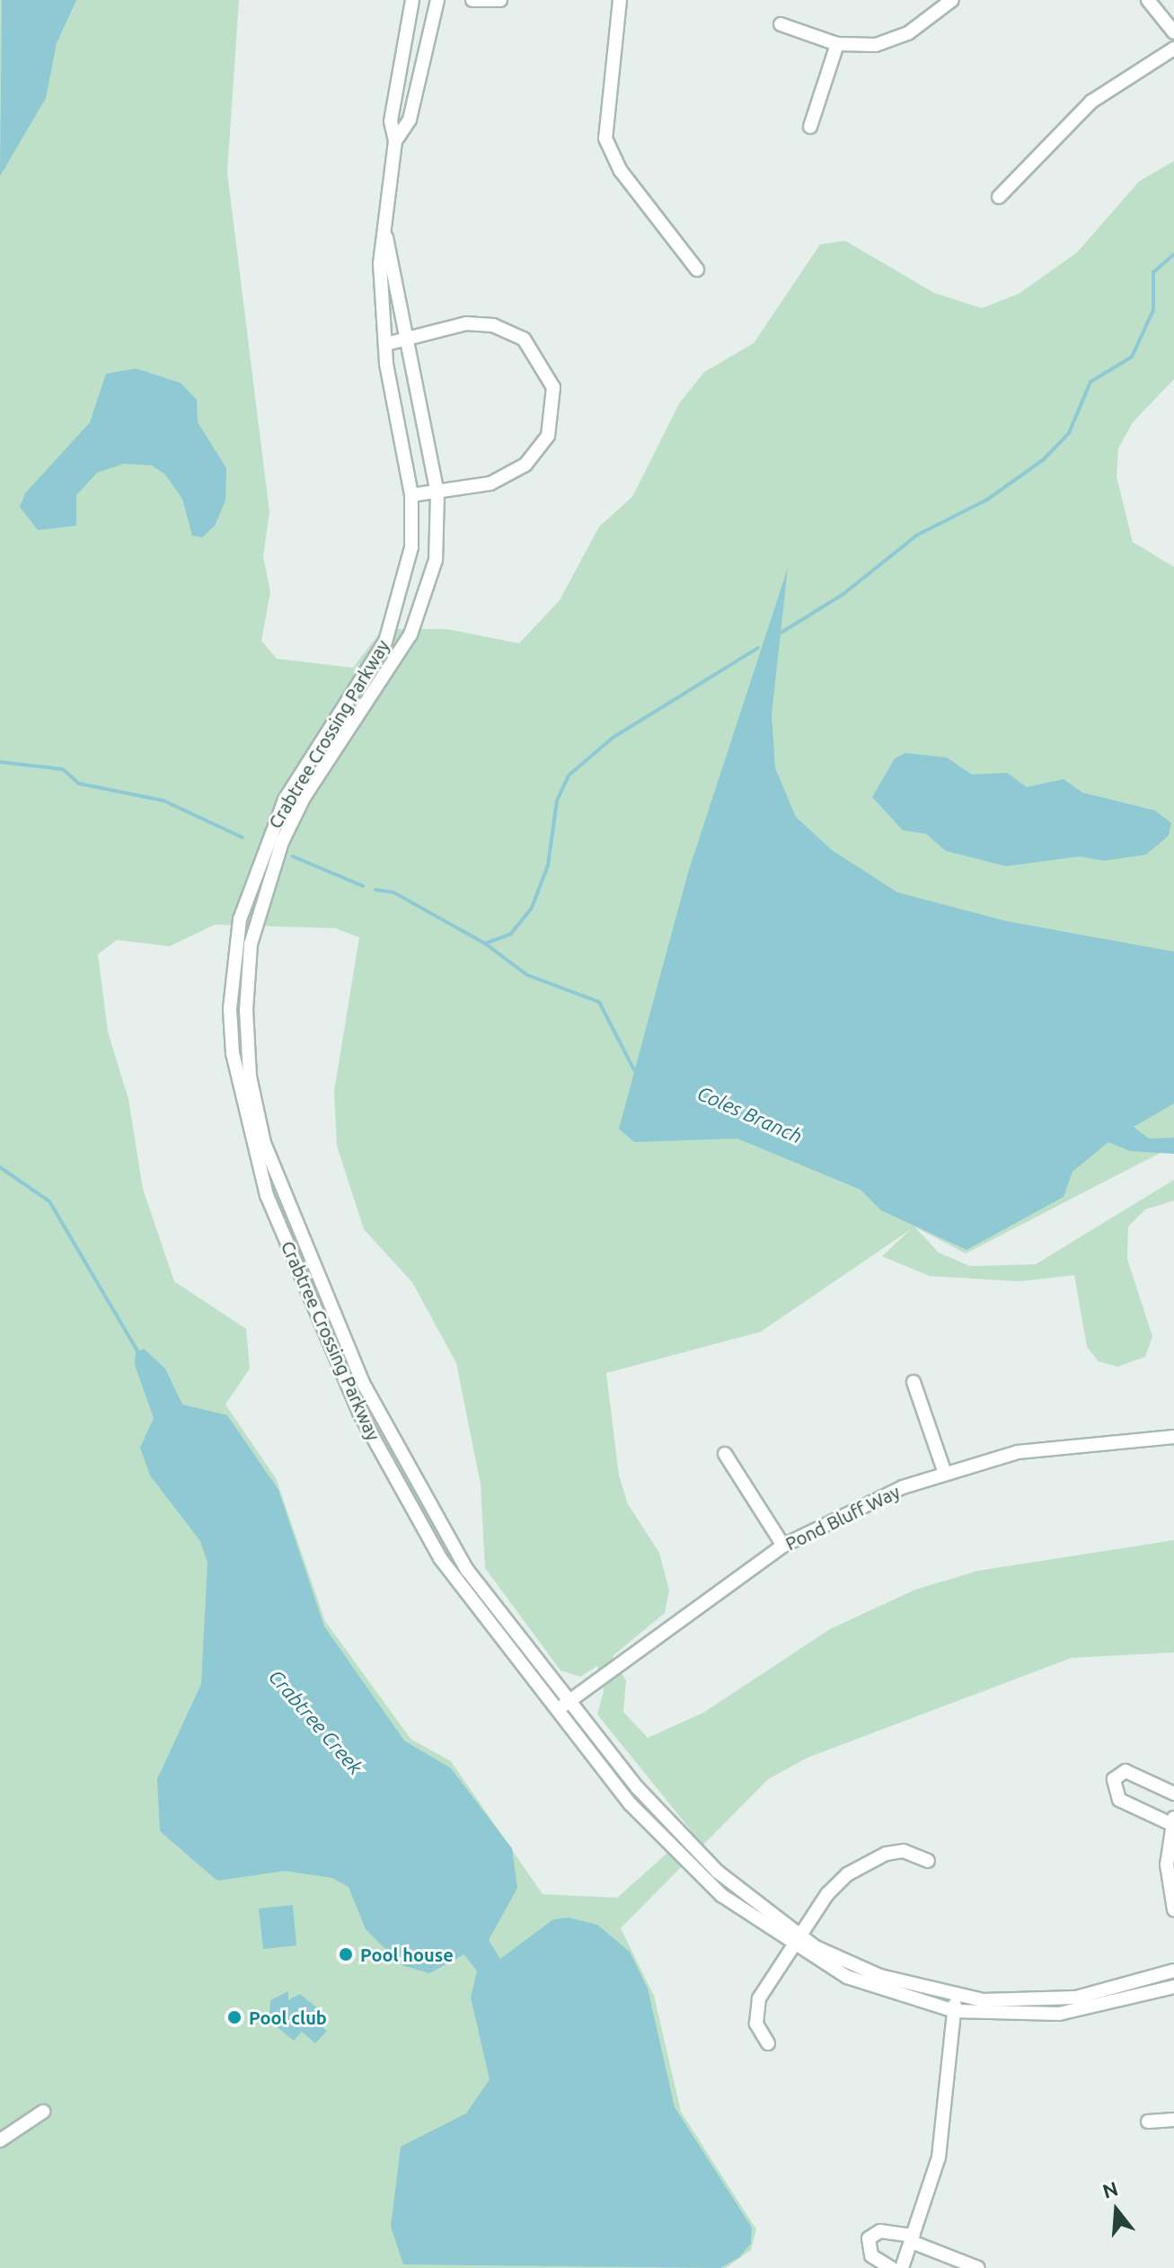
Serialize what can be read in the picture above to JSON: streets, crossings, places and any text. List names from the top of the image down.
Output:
{
  "streets": {
    "street": ["Crabtree Crossing Parkway", "Pond Bluff Way"]
  },
  "crossings": [
    ["Crabtree Crossing Parkway", "Pond Bluff Way"]
  ],
  "water": ["Coles Branch", "Crabtree Creek"],
  "places": ["Pool house", "Pool club"],
  "north": "top"
}
